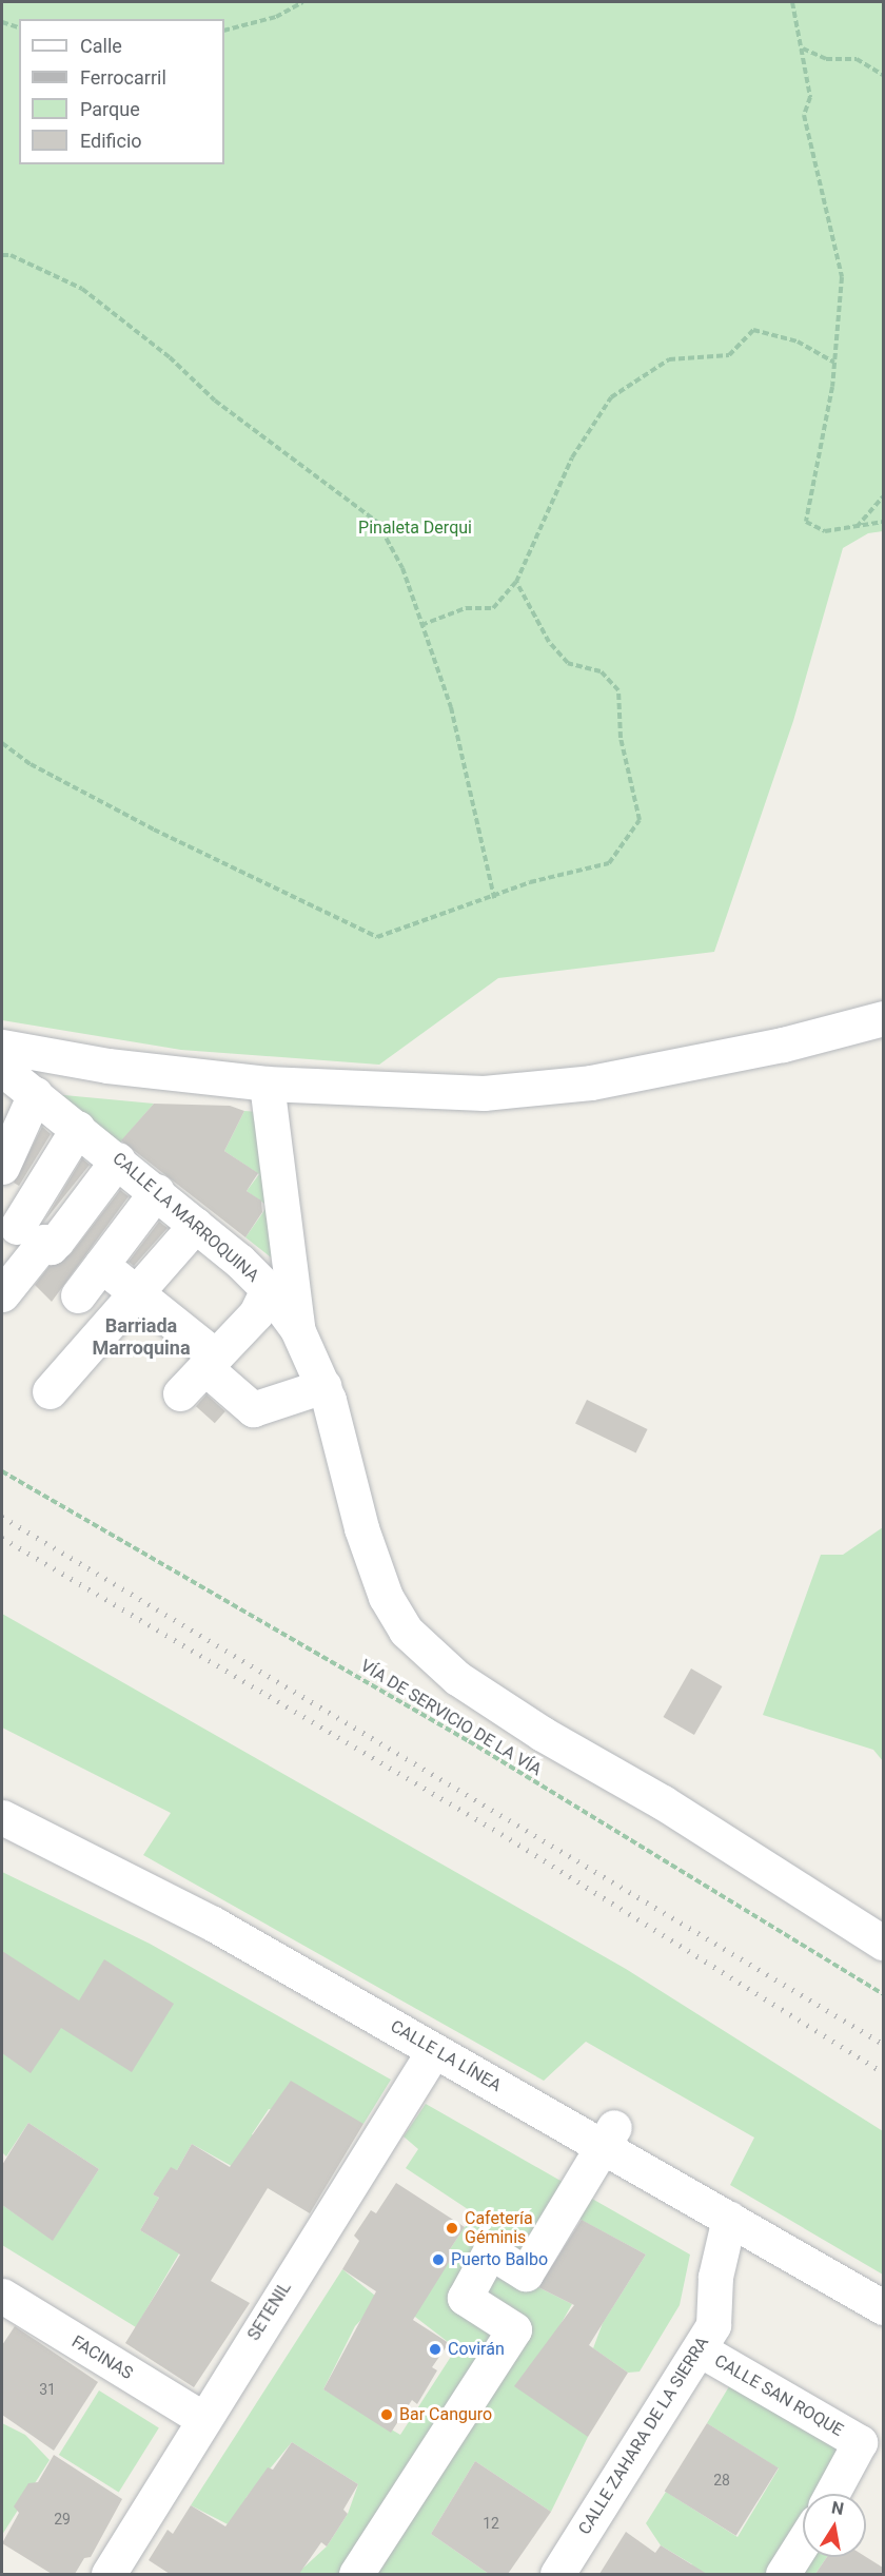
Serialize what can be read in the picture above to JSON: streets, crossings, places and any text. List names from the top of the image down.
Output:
{
  "streets": {
    "street": [
      "CALLE LA MARROQUINA",
      "CALLE LA LÍNEA",
      "SETENIL",
      "FACINAS",
      "CALLE SAN ROQUE",
      "CALLE ZAHARA DE LA SIERRA"
    ],
    "path": ["VÍA DE SERVICIO DE LA VÍA"]
  },
  "crossings": [
    ["CALLE LA LÍNEA", "SETENIL"],
    ["CALLE LA LÍNEA", "CALLE ZAHARA DE LA SIERRA"],
    ["SETENIL", "FACINAS"],
    ["CALLE SAN ROQUE", "CALLE ZAHARA DE LA SIERRA"]
  ],
  "districts": ["Barriada Marroquina"],
  "parks": ["Pinaleta Derqui"],
  "places": [
    "Cafetería Géminis",
    "Puerto Balbo",
    "Covirán",
    "Bar Canguro"
  ],
  "house_numbers": [
    "31",
    "28",
    "29",
    "12"
  ],
  "legend": [
    "Calle",
    "Ferrocarril",
    "Parque",
    "Edificio"
  ],
  "north": "top"
}
